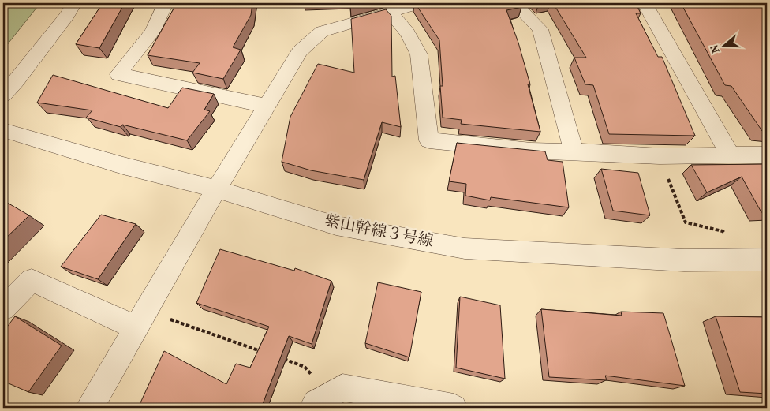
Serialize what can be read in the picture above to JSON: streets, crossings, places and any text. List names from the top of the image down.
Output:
{
  "streets": {
    "street": ["紫山幹線３号線"]
  },
  "north": "left"
}
